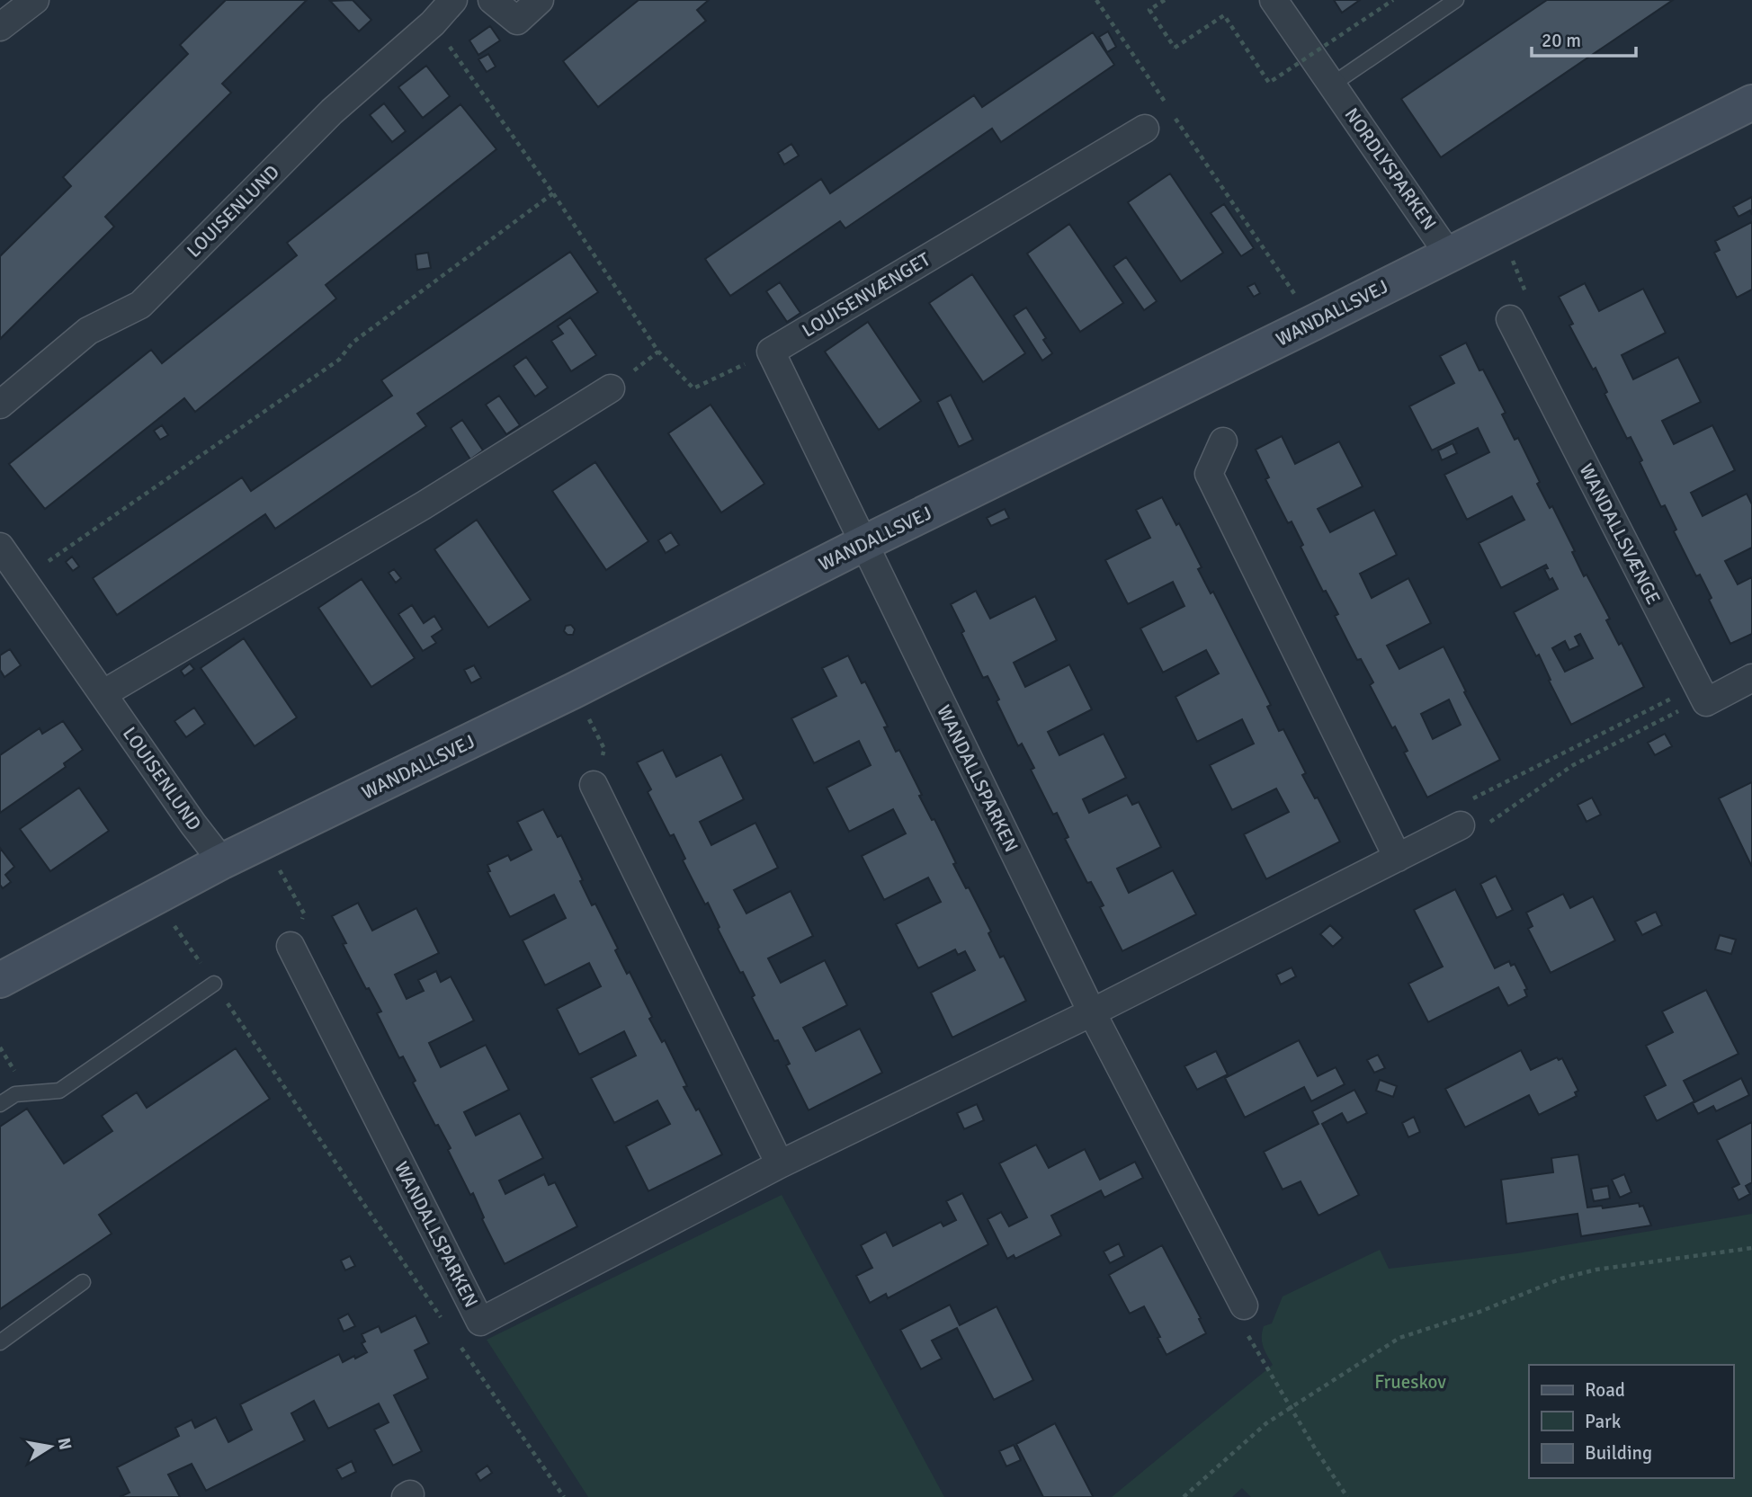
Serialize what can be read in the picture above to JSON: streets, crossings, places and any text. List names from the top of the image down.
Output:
{
  "streets": {
    "street": [
      "NORDLYSPARKEN",
      "LOUISENLUND",
      "LOUISENVÆNGET",
      "WANDALLSVEJ",
      "WANDALLSVÆNGE",
      "WANDALLSPARKEN"
    ]
  },
  "crossings": [
    ["NORDLYSPARKEN", "WANDALLSVEJ"],
    ["LOUISENLUND", "WANDALLSVEJ"],
    ["WANDALLSVEJ", "WANDALLSPARKEN"]
  ],
  "parks": ["Frueskov"],
  "legend": ["Road", "Park", "Building"],
  "scale_bar": "20 m",
  "north": "right"
}
